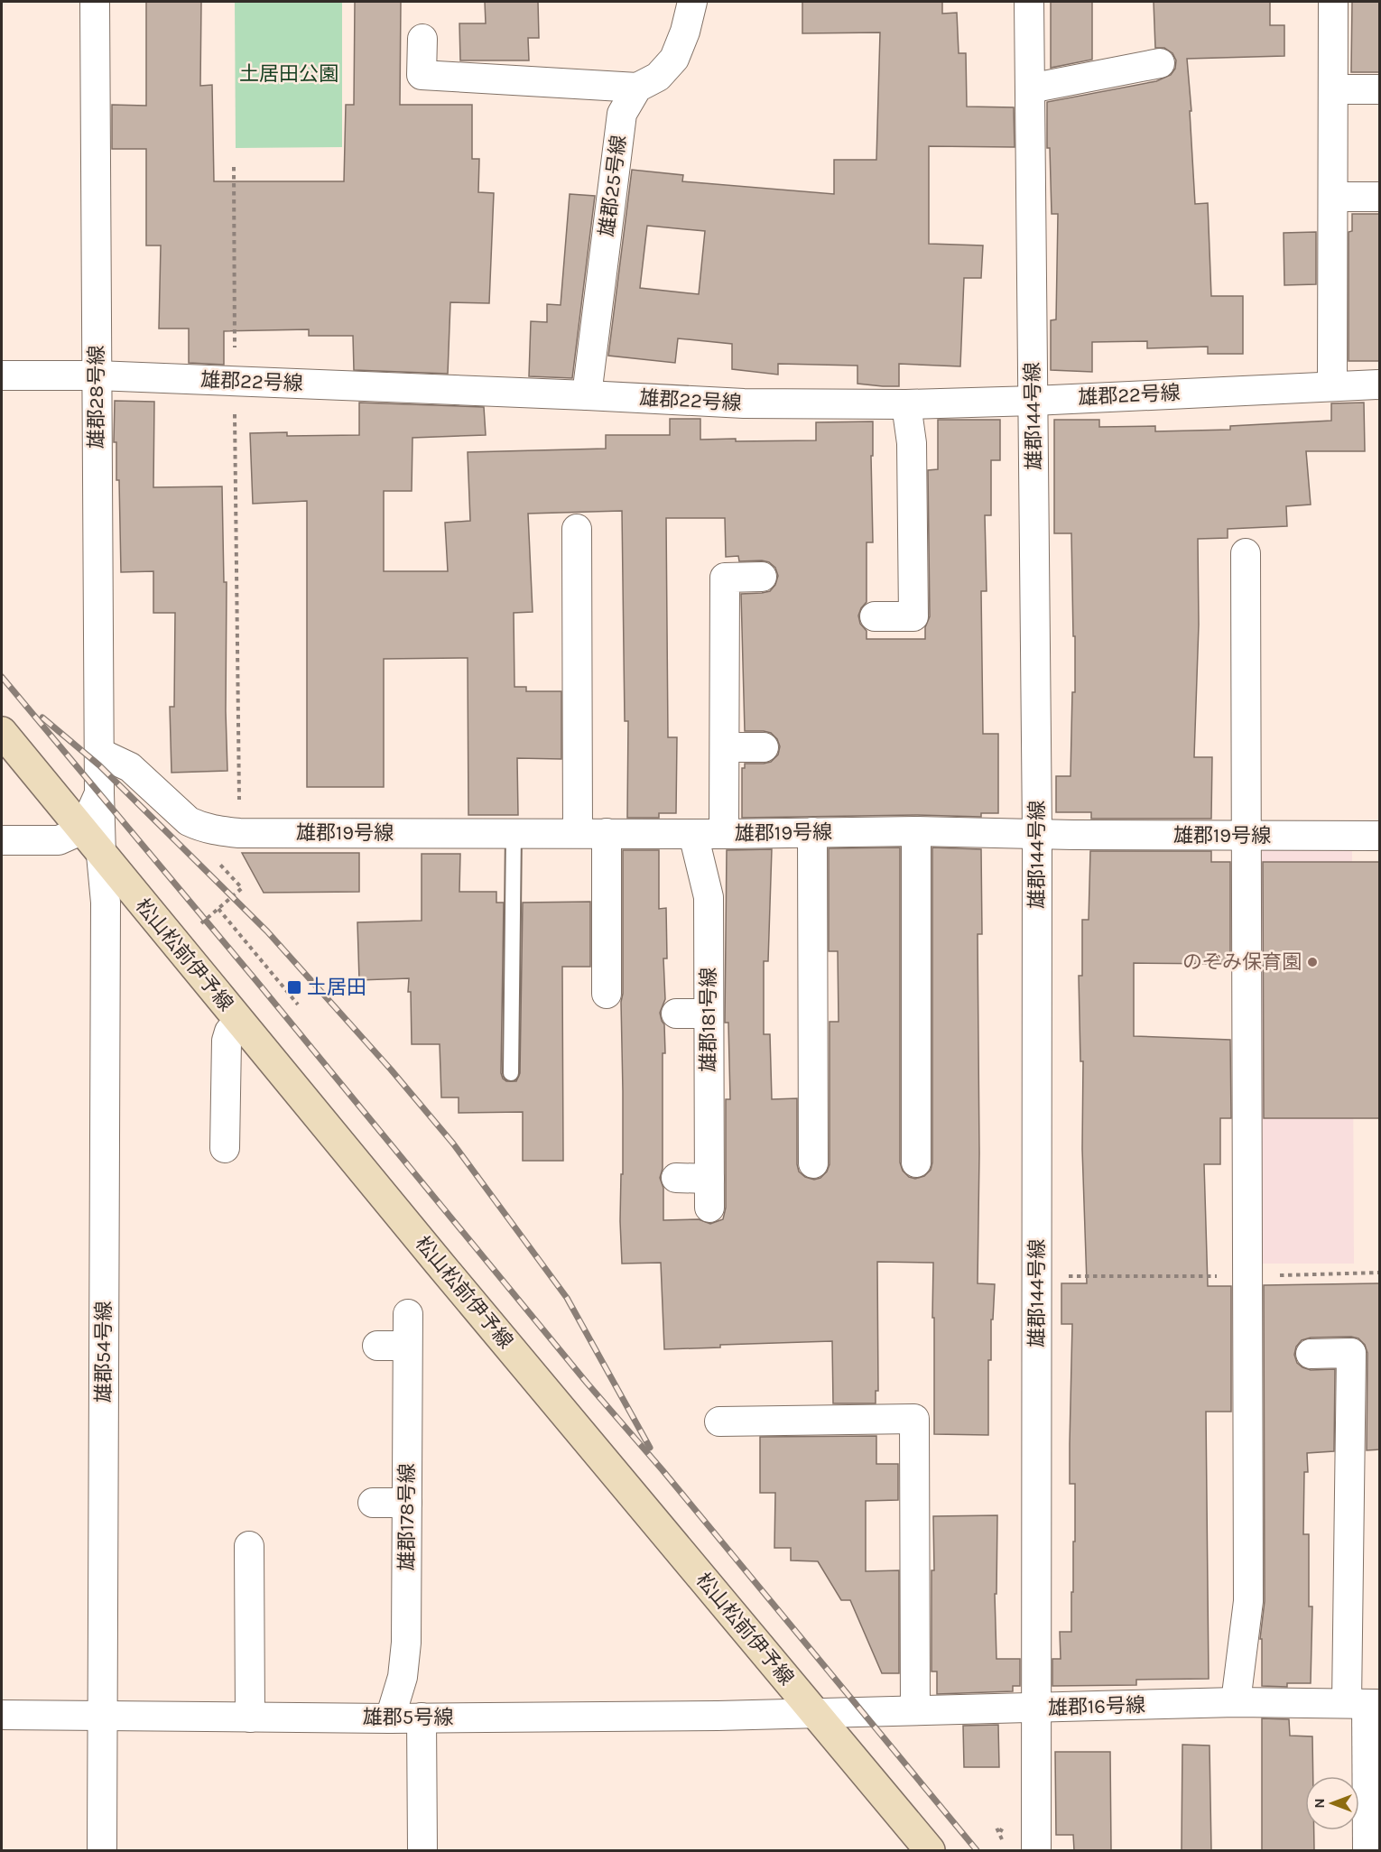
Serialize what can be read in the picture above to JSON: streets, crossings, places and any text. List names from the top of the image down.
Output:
{
  "streets": {
    "main road": ["松山松前伊予線"],
    "street": [
      "雄郡25号線",
      "雄郡22号線",
      "雄郡28号線",
      "雄郡144号線",
      "雄郡19号線",
      "雄郡181号線",
      "雄郡54号線",
      "雄郡178号線",
      "雄郡16号線",
      "雄郡5号線"
    ]
  },
  "crossings": [
    ["雄郡25号線", "雄郡22号線"],
    ["雄郡22号線", "雄郡28号線"],
    ["雄郡22号線", "雄郡144号線"],
    ["雄郡28号線", "松山松前伊予線"],
    ["雄郡28号線", "雄郡54号線"],
    ["雄郡144号線", "雄郡19号線"],
    ["雄郡144号線", "雄郡16号線"],
    ["雄郡19号線", "雄郡181号線"],
    ["松山松前伊予線", "雄郡54号線"],
    ["松山松前伊予線", "雄郡16号線"],
    ["松山松前伊予線", "雄郡5号線"],
    ["雄郡54号線", "雄郡5号線"],
    ["雄郡178号線", "雄郡5号線"],
    ["雄郡16号線", "雄郡5号線"]
  ],
  "parks": ["土居田公園"],
  "places": {
    "other": ["のぞみ保育園"],
    "transit": ["土居田"]
  },
  "north": "left"
}
